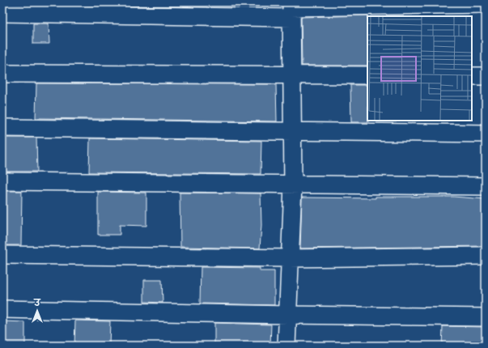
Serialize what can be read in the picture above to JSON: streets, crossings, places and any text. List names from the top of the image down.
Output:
{
  "north": "top"
}
